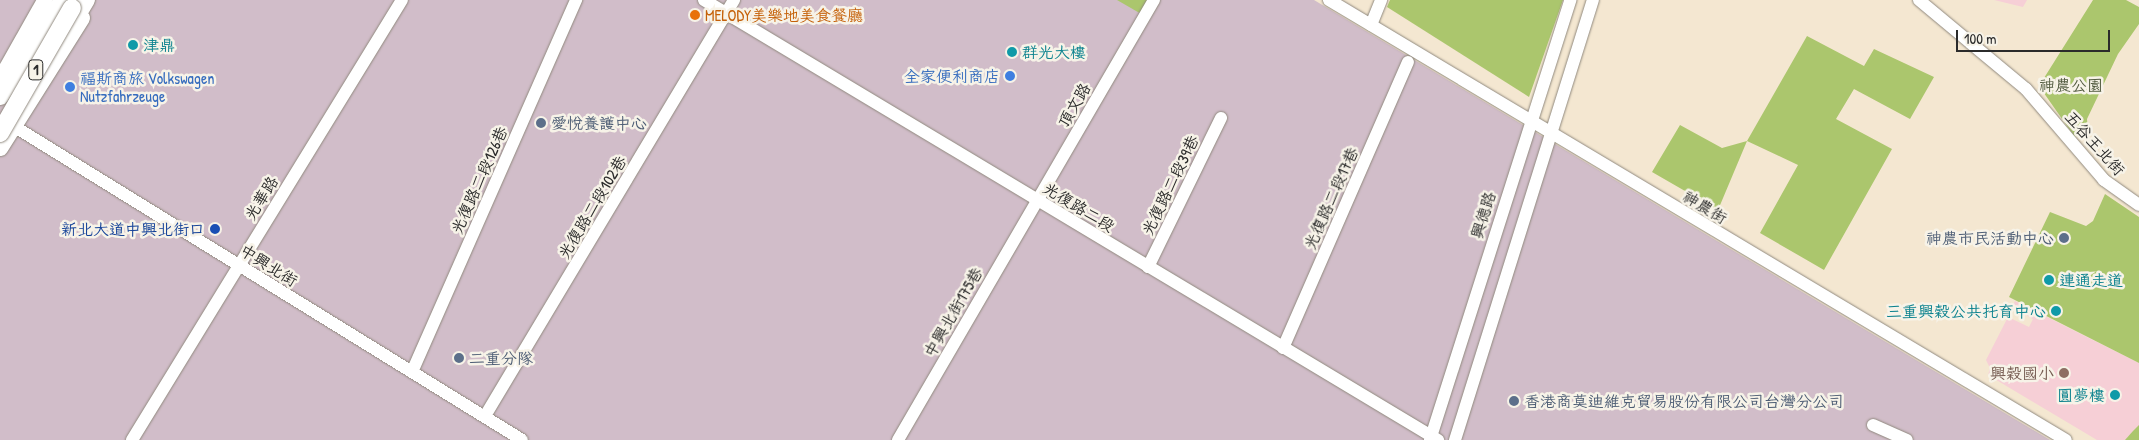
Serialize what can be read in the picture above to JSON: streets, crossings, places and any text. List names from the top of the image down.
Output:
{
  "streets": {
    "highway": ["1"],
    "street": [
      "頂文路",
      "五谷王北街",
      "光復路二段126巷",
      "光復路二段39巷",
      "光華路",
      "光復路二段17巷",
      "光復路二段102巷",
      "光復路二段",
      "神農街",
      "興德路",
      "中興北街",
      "中興北街175巷"
    ]
  },
  "crossings": [
    ["1", "中興北街"],
    ["頂文路", "光復路二段"],
    ["頂文路", "中興北街175巷"],
    ["光復路二段126巷", "中興北街"],
    ["光復路二段39巷", "光復路二段"],
    ["光華路", "中興北街"],
    ["光復路二段17巷", "光復路二段"],
    ["光復路二段102巷", "光復路二段"],
    ["光復路二段102巷", "中興北街"],
    ["光復路二段", "興德路"],
    ["光復路二段", "中興北街175巷"],
    ["神農街", "興德路"]
  ],
  "parks": ["神農公園"],
  "places": [
    "MELODY美樂地美食餐廳",
    "津鼎",
    "群光大樓",
    "全家便利商店",
    "福斯商旅 Volkswagen Nutzfahrzeuge",
    "愛悅養護中心",
    "新北大道中興北街口",
    "神農市民活動中心",
    "連通走道",
    "三重興穀公共托育中心",
    "二重分隊",
    "興穀國小",
    "圓夢樓",
    "香港商莫迪維克貿易股份有限公司台灣分公司"
  ],
  "scale_bar": "100 m"
}
